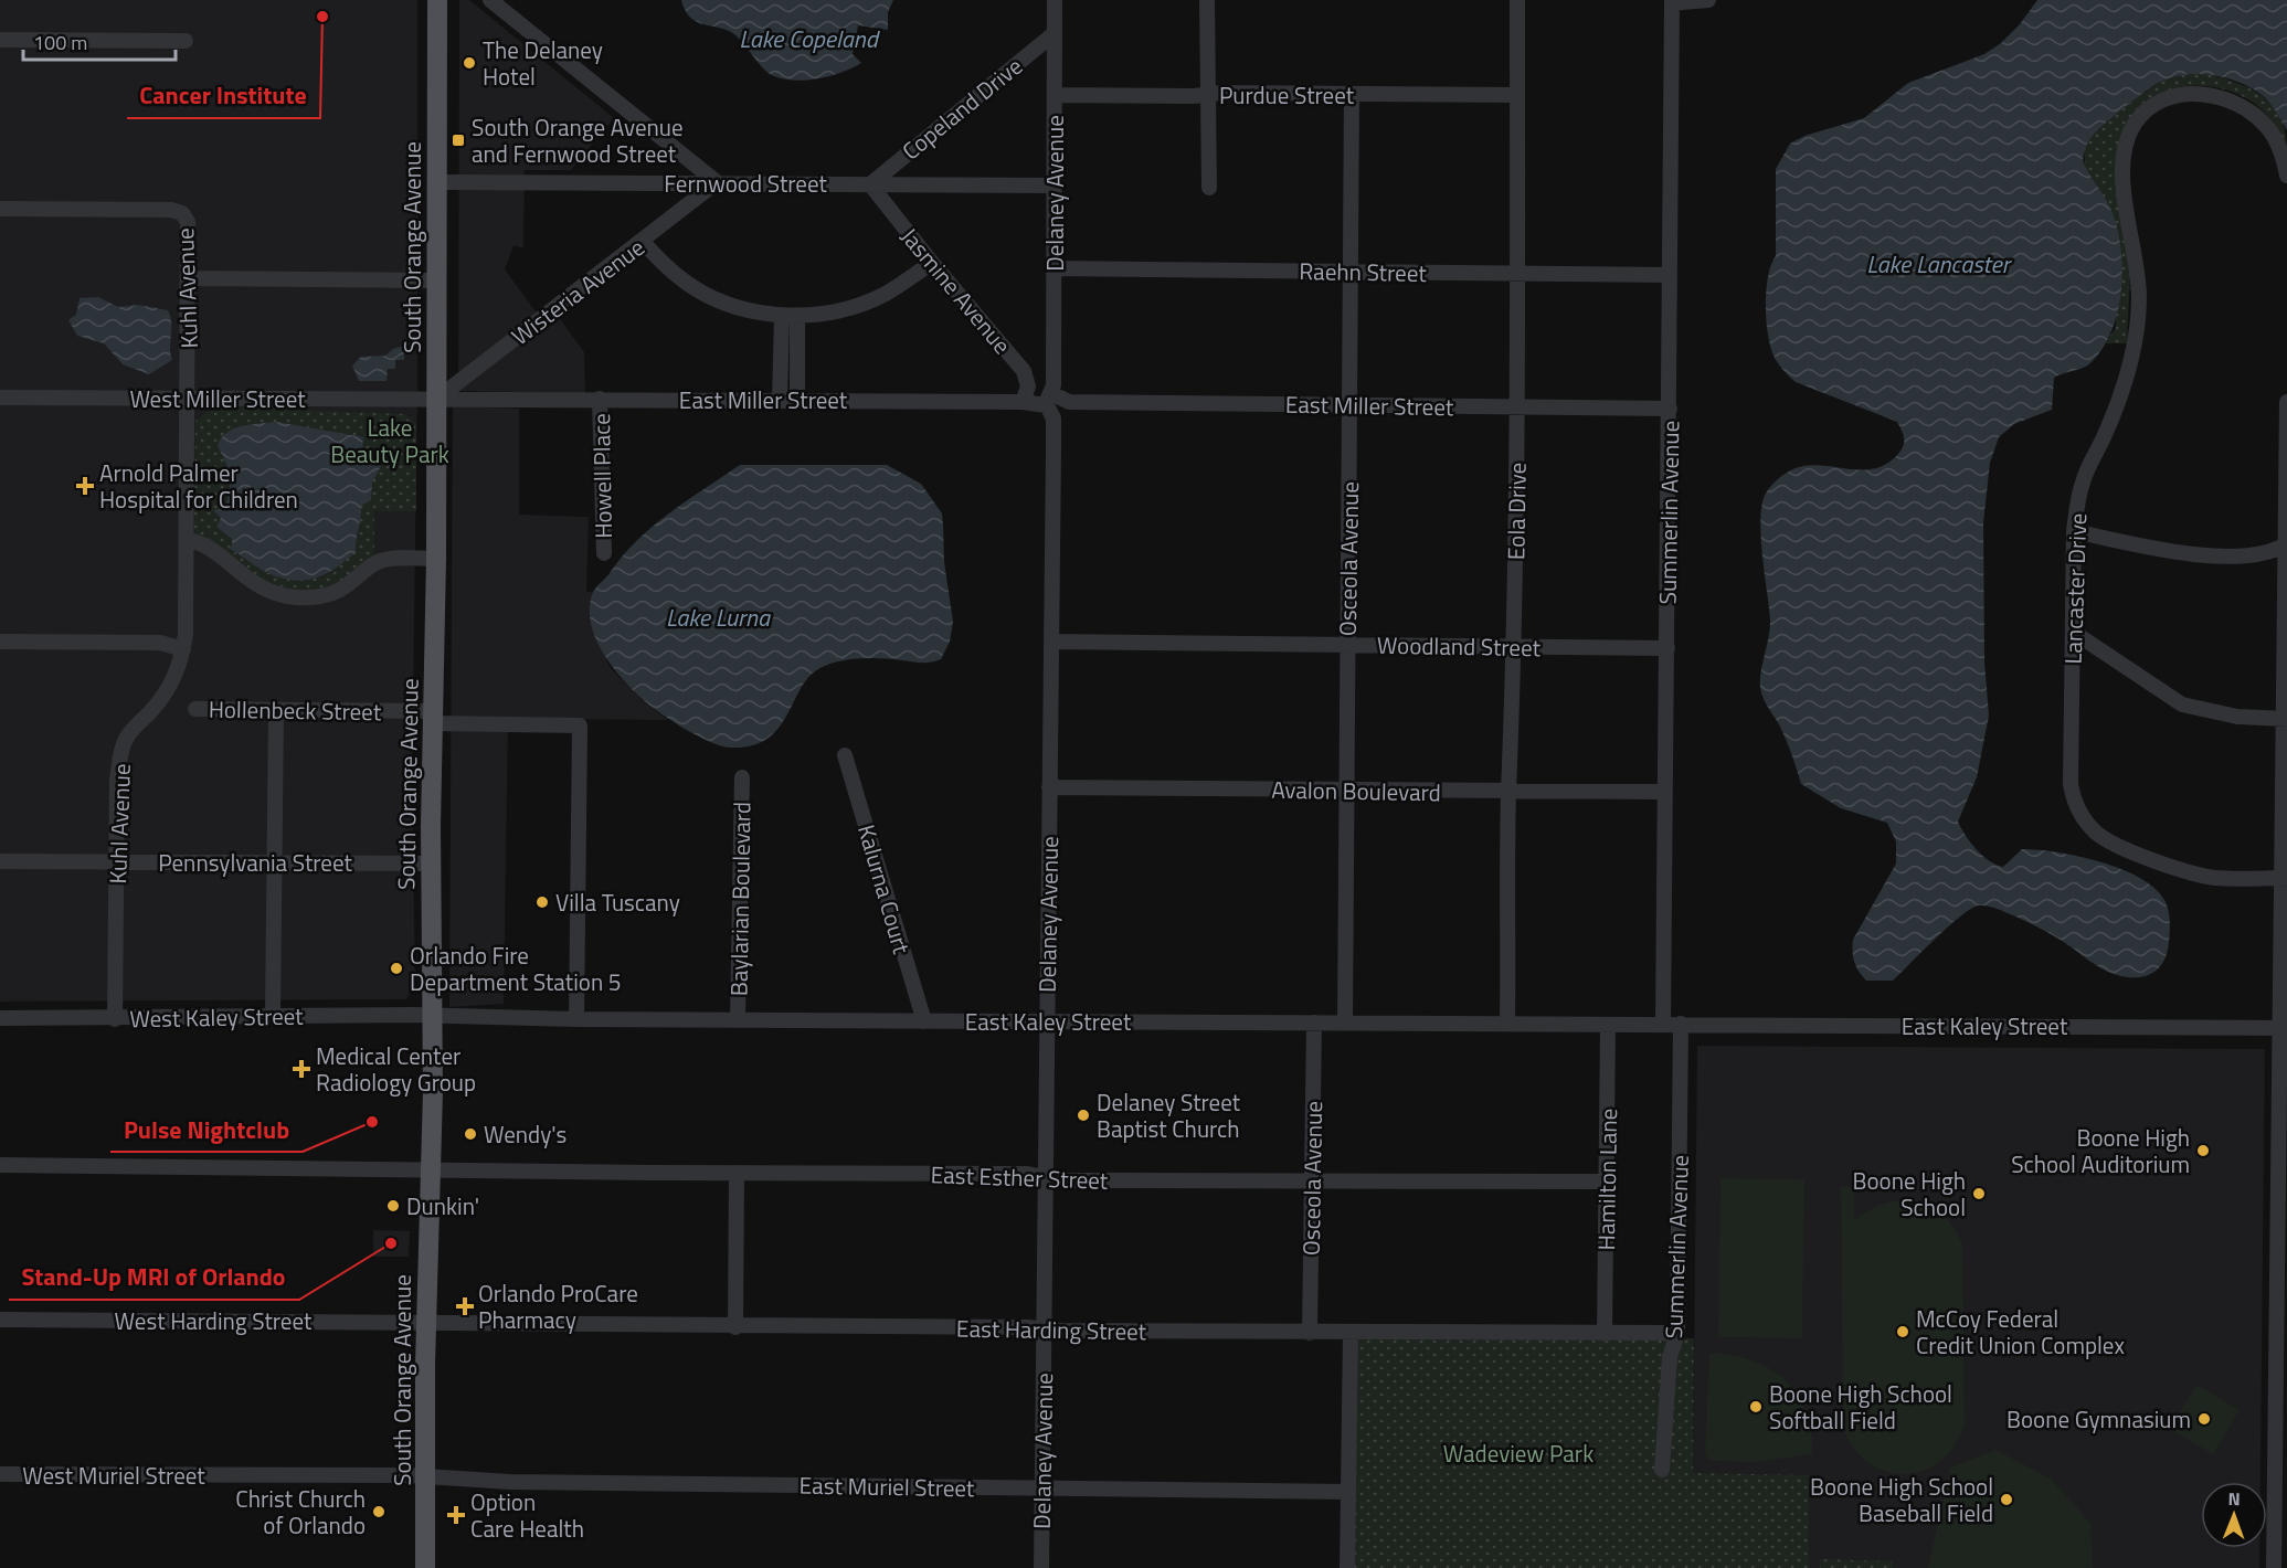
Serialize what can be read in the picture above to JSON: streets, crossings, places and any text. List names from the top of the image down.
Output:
{
  "streets": {
    "main road": ["South Orange Avenue"],
    "street": [
      "Purdue Street",
      "Copeland Drive",
      "Fernwood Street",
      "Delaney Avenue",
      "Raehn Street",
      "Kuhl Avenue",
      "Jasmine Avenue",
      "Wisteria Avenue",
      "West Miller Street",
      "East Miller Street",
      "Howell Place",
      "Eola Drive",
      "Summerlin Avenue",
      "Osceola Avenue",
      "Lancaster Drive",
      "Woodland Street",
      "Hollenbeck Street",
      "Avalon Boulevard",
      "Pennsylvania Street",
      "Kalurna Court",
      "Baylarian Boulevard",
      "West Kaley Street",
      "East Kaley Street",
      "East Esther Street",
      "Hamilton Lane",
      "West Harding Street",
      "East Harding Street",
      "West Muriel Street",
      "East Muriel Street"
    ]
  },
  "crossings": [
    ["Purdue Street", "Delaney Avenue"],
    ["Purdue Street", "Eola Drive"],
    ["Purdue Street", "Osceola Avenue"],
    ["Copeland Drive", "Fernwood Street"],
    ["Copeland Drive", "Delaney Avenue"],
    ["Copeland Drive", "Jasmine Avenue"],
    ["Fernwood Street", "Delaney Avenue"],
    ["Fernwood Street", "South Orange Avenue"],
    ["Fernwood Street", "Jasmine Avenue"],
    ["Fernwood Street", "Wisteria Avenue"],
    ["Delaney Avenue", "Raehn Street"],
    ["Delaney Avenue", "Jasmine Avenue"],
    ["Delaney Avenue", "East Miller Street"],
    ["Delaney Avenue", "Woodland Street"],
    ["Delaney Avenue", "Avalon Boulevard"],
    ["Delaney Avenue", "East Kaley Street"],
    ["Delaney Avenue", "East Esther Street"],
    ["Delaney Avenue", "East Harding Street"],
    ["Delaney Avenue", "East Muriel Street"],
    ["South Orange Avenue", "Wisteria Avenue"],
    ["South Orange Avenue", "West Miller Street"],
    ["South Orange Avenue", "East Miller Street"],
    ["South Orange Avenue", "Hollenbeck Street"],
    ["South Orange Avenue", "Pennsylvania Street"],
    ["South Orange Avenue", "West Kaley Street"],
    ["South Orange Avenue", "East Kaley Street"],
    ["South Orange Avenue", "East Esther Street"],
    ["South Orange Avenue", "West Harding Street"],
    ["South Orange Avenue", "East Harding Street"],
    ["South Orange Avenue", "West Muriel Street"],
    ["South Orange Avenue", "East Muriel Street"],
    ["Raehn Street", "Eola Drive"],
    ["Raehn Street", "Summerlin Avenue"],
    ["Raehn Street", "Osceola Avenue"],
    ["Kuhl Avenue", "West Miller Street"],
    ["Kuhl Avenue", "Pennsylvania Street"],
    ["Kuhl Avenue", "West Kaley Street"],
    ["Jasmine Avenue", "East Miller Street"],
    ["Wisteria Avenue", "West Miller Street"],
    ["Wisteria Avenue", "East Miller Street"],
    ["West Miller Street", "East Miller Street"],
    ["East Miller Street", "Howell Place"],
    ["East Miller Street", "Eola Drive"],
    ["East Miller Street", "Summerlin Avenue"],
    ["East Miller Street", "Osceola Avenue"],
    ["Eola Drive", "Woodland Street"],
    ["Eola Drive", "Avalon Boulevard"],
    ["Eola Drive", "East Kaley Street"],
    ["Summerlin Avenue", "Woodland Street"],
    ["Summerlin Avenue", "Avalon Boulevard"],
    ["Summerlin Avenue", "East Kaley Street"],
    ["Summerlin Avenue", "East Harding Street"],
    ["Osceola Avenue", "Woodland Street"],
    ["Osceola Avenue", "Avalon Boulevard"],
    ["Osceola Avenue", "East Kaley Street"],
    ["Osceola Avenue", "East Esther Street"],
    ["Osceola Avenue", "East Harding Street"],
    ["Hollenbeck Street", "East Kaley Street"],
    ["Kalurna Court", "East Kaley Street"],
    ["Baylarian Boulevard", "East Kaley Street"],
    ["West Kaley Street", "East Kaley Street"],
    ["East Kaley Street", "Hamilton Lane"],
    ["East Esther Street", "Hamilton Lane"],
    ["Hamilton Lane", "East Harding Street"],
    ["West Harding Street", "East Harding Street"],
    ["West Muriel Street", "East Muriel Street"]
  ],
  "water": ["Lake Copeland", "Lake Lancaster", "Lake Lurna"],
  "parks": ["Lake Beauty Park", "Wadeview Park"],
  "places": {
    "other": [
      "Cancer Institute",
      "The Delaney Hotel",
      "Villa Tuscany",
      "Orlando Fire Department Station 5",
      "Delaney Street Baptist Church",
      "Pulse Nightclub",
      "Wendy's",
      "Boone High School Auditorium",
      "Boone High School",
      "Dunkin'",
      "Stand-Up MRI of Orlando",
      "McCoy Federal Credit Union Complex",
      "Boone High School Softball Field",
      "Boone Gymnasium",
      "Boone High School Baseball Field",
      "Christ Church of Orlando"
    ],
    "transit": ["South Orange Avenue and Fernwood Street"],
    "health": [
      "Arnold Palmer Hospital for Children",
      "Medical Center Radiology Group",
      "Orlando ProCare Pharmacy",
      "Option Care Health"
    ]
  },
  "scale_bar": "100 m",
  "north": "top"
}
